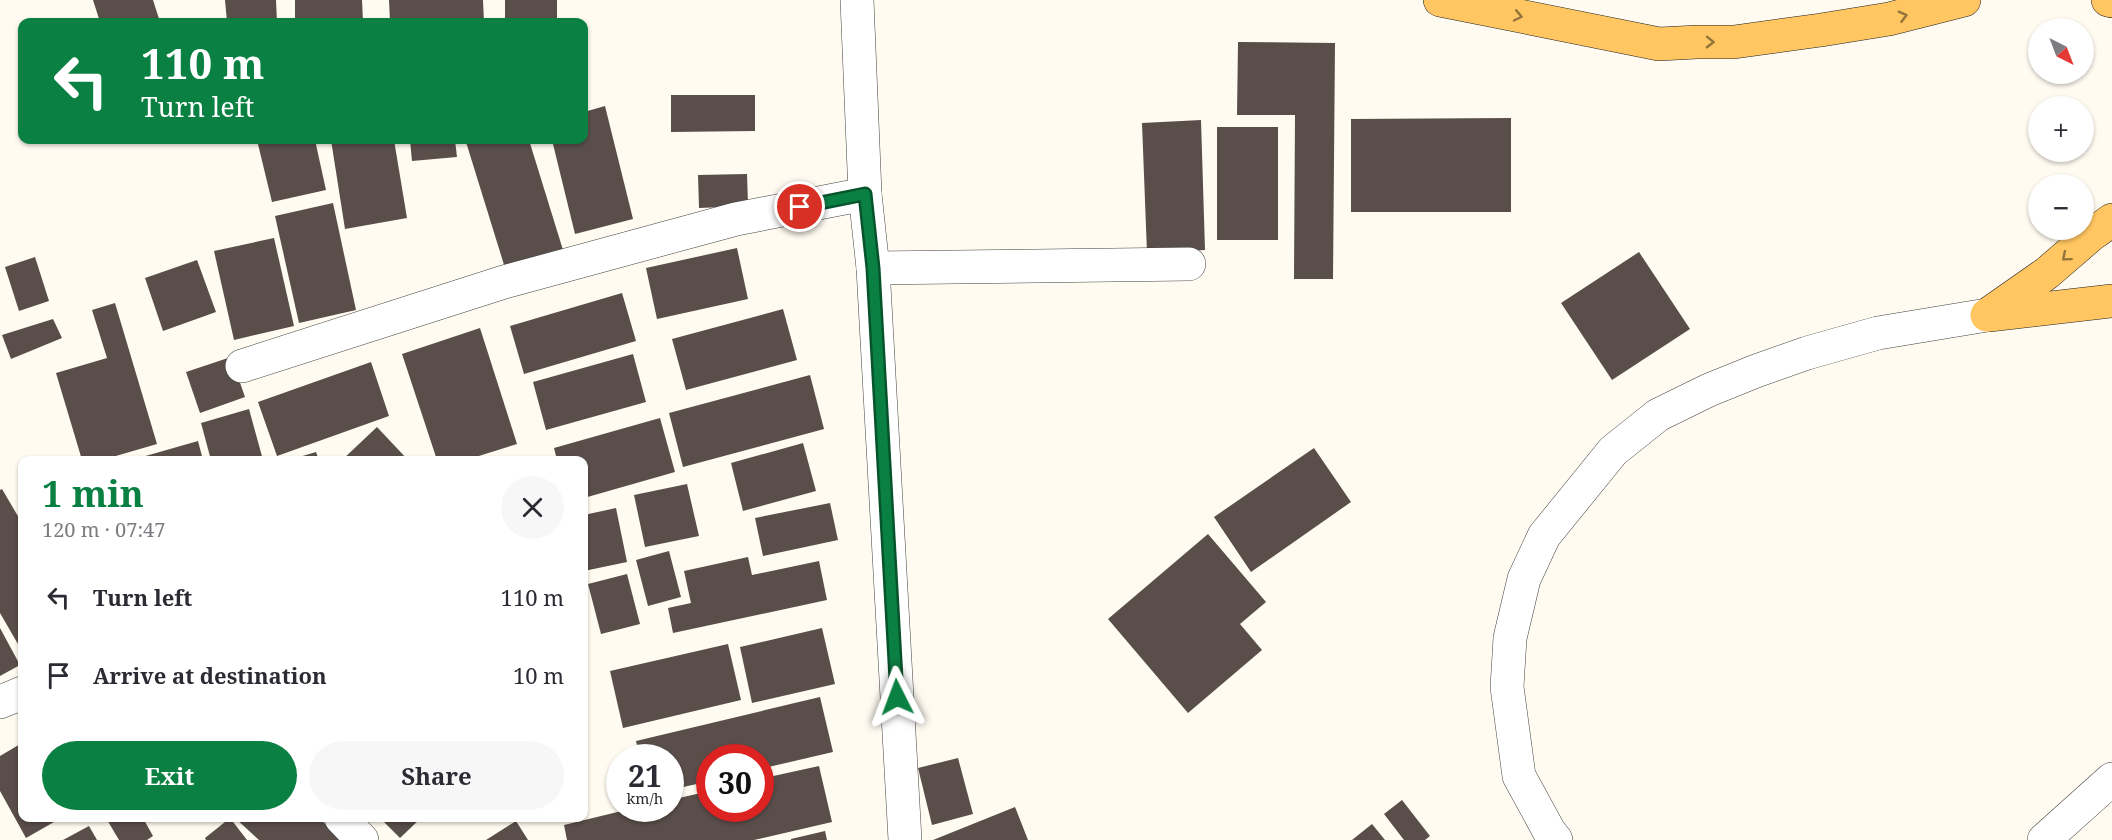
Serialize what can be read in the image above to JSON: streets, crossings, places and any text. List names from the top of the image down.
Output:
{
  "north": "bottom right",
  "page": {
    "map_buttons": ["+", "−"],
    "turn": ["110 m", "Turn left"],
    "heading": ["1 min", "120 m · 07:47"],
    "list": [
      {
        "name": "Turn left",
        "value": "110 m"
      },
      {
        "name": "Arrive at destination",
        "value": "10 m"
      }
    ],
    "buttons": ["Exit", "Share"],
    "speed": "21 km/h",
    "limit": "30"
  }
}
